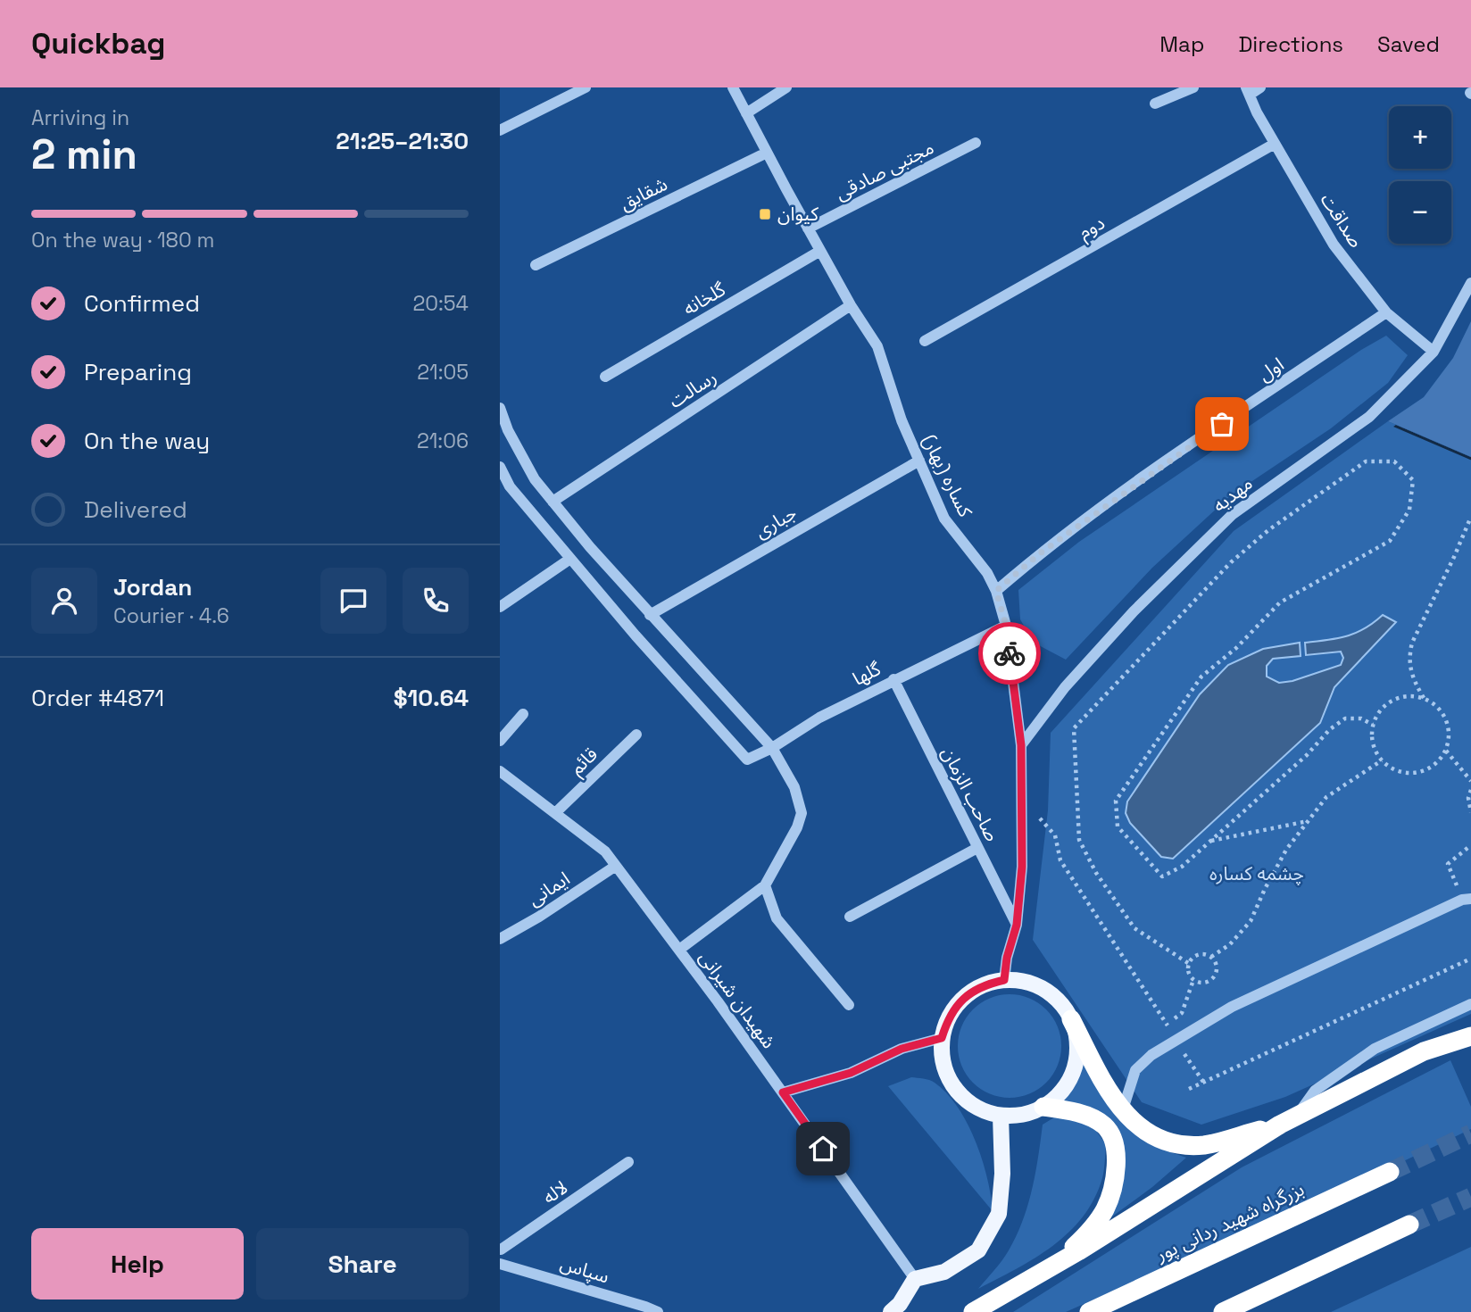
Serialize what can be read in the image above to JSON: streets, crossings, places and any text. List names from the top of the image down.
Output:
{
  "streets": {
    "highway": ["بزرگراه شهید ردانی پور"],
    "street": [
      "مجتبی صادقی",
      "شقایق",
      "صداقت",
      "دوم",
      "گلخانه",
      "اول",
      "رسالت",
      "کساره (بهار)",
      "مهدیه",
      "جباری",
      "گلها",
      "قائم",
      "صاحب الزمان",
      "ایمانی",
      "شهیدان شیرانی",
      "لاله",
      "سپاس"
    ]
  },
  "crossings": [
    ["مجتبی صادقی", "کساره (بهار)"],
    ["شقایق", "کساره (بهار)"],
    ["صداقت", "دوم"],
    ["صداقت", "اول"],
    ["صداقت", "مهدیه"],
    ["گلخانه", "کساره (بهار)"],
    ["اول", "کساره (بهار)"],
    ["رسالت", "کساره (بهار)"],
    ["کساره (بهار)", "مهدیه"],
    ["کساره (بهار)", "جباری"],
    ["کساره (بهار)", "گلها"],
    ["کساره (بهار)", "صاحب الزمان"],
    ["گلها", "صاحب الزمان"],
    ["قائم", "شهیدان شیرانی"],
    ["ایمانی", "شهیدان شیرانی"]
  ],
  "parks": ["چشمه کساره"],
  "places": {
    "transit": ["کیوان"]
  },
  "page": {
    "header": "Quickbag",
    "nav": ["Map", "Directions", "Saved"],
    "heading": ["2 min", "Arriving in", "21:25–21:30"],
    "panel": [
      "Jordan",
      "Courier · 4.6",
      "Order #4871",
      "$10.64"
    ],
    "map_buttons": ["+", "−"],
    "bar": "On the way · 180 m",
    "list": [
      ["Confirmed", "20:54"],
      ["Preparing", "21:05"],
      ["On the way", "21:06"],
      "Delivered"
    ],
    "buttons": ["Help", "Share"]
  }
}
